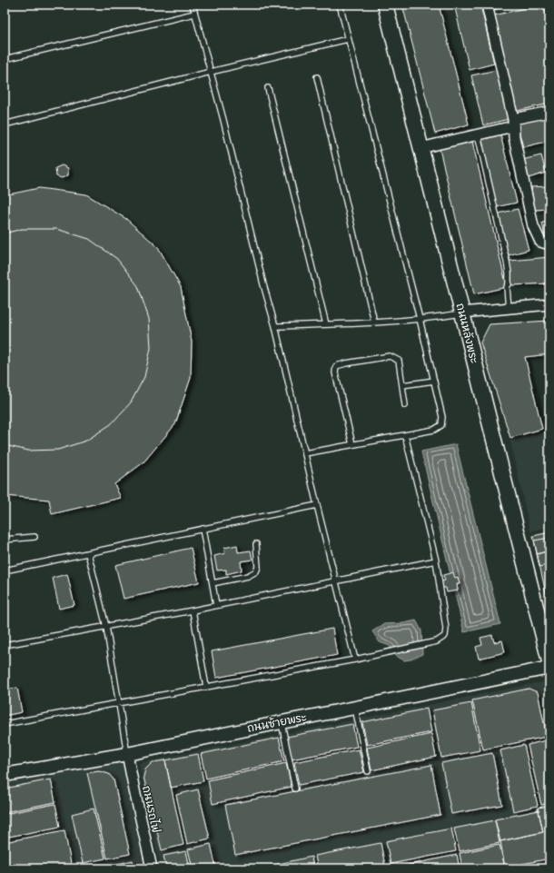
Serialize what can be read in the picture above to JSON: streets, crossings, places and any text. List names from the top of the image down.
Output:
{
  "streets": {
    "main road": ["ถนนหลังพระ"],
    "street": ["ถนนซ้ายพระ", "ถนนรถไฟ"]
  },
  "crossings": [
    ["ถนนซ้ายพระ", "ถนนรถไฟ"]
  ]
}
